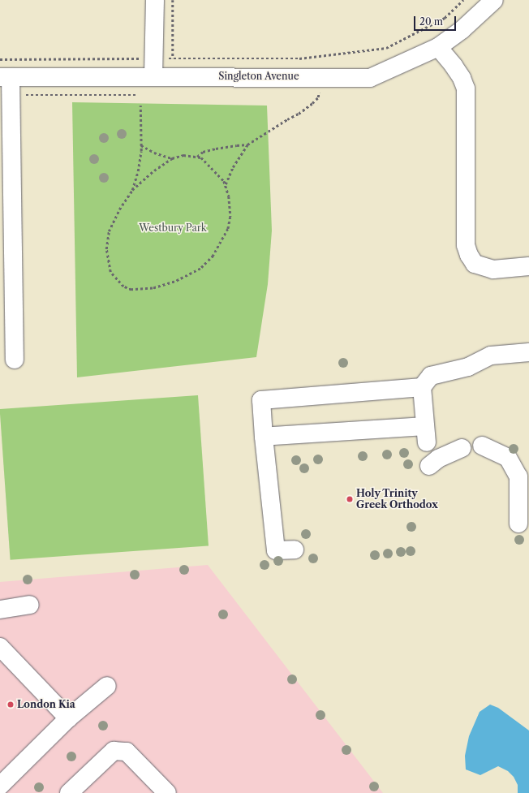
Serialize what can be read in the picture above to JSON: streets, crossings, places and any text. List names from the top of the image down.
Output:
{
  "streets": {
    "street": ["Singleton Avenue"]
  },
  "parks": ["Westbury Park"],
  "places": ["Holy Trinity Greek Orthodox", "London Kia"],
  "scale_bar": "20 m"
}
